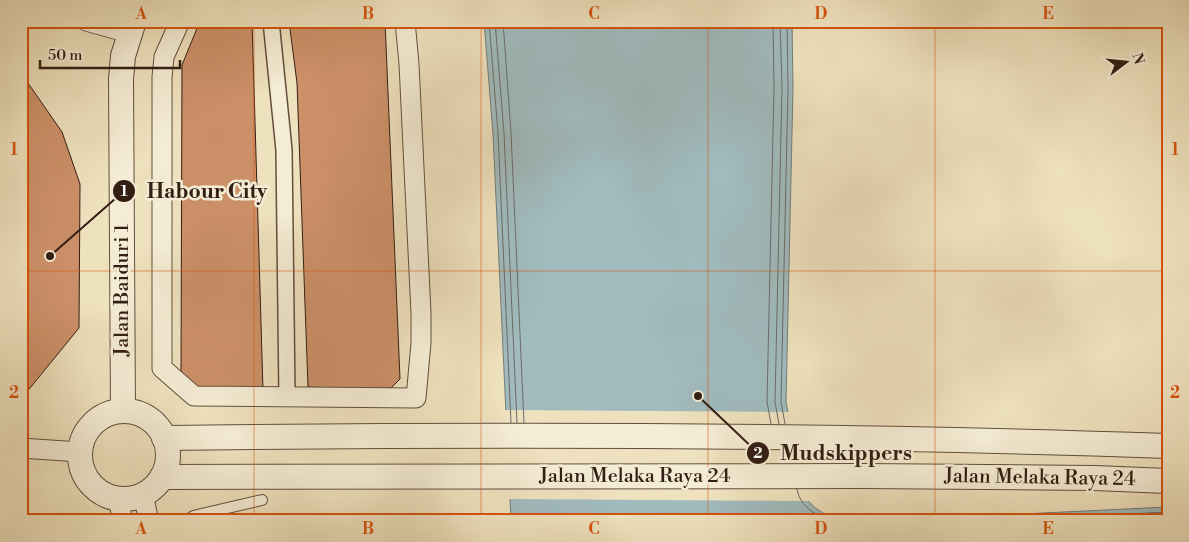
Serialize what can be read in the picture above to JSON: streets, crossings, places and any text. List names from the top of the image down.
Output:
{
  "streets": {
    "street": ["Jalan Baiduri 1", "Jalan Melaka Raya 24"]
  },
  "crossings": [
    ["Jalan Baiduri 1", "Jalan Melaka Raya 24"]
  ],
  "places": ["Habour City", "Mudskippers"],
  "scale_bar": "50 m",
  "north": "right",
  "grid": {
    "columns": [
      "A",
      "B",
      "C",
      "D",
      "E"
    ],
    "rows": ["1", "2"]
  }
}
